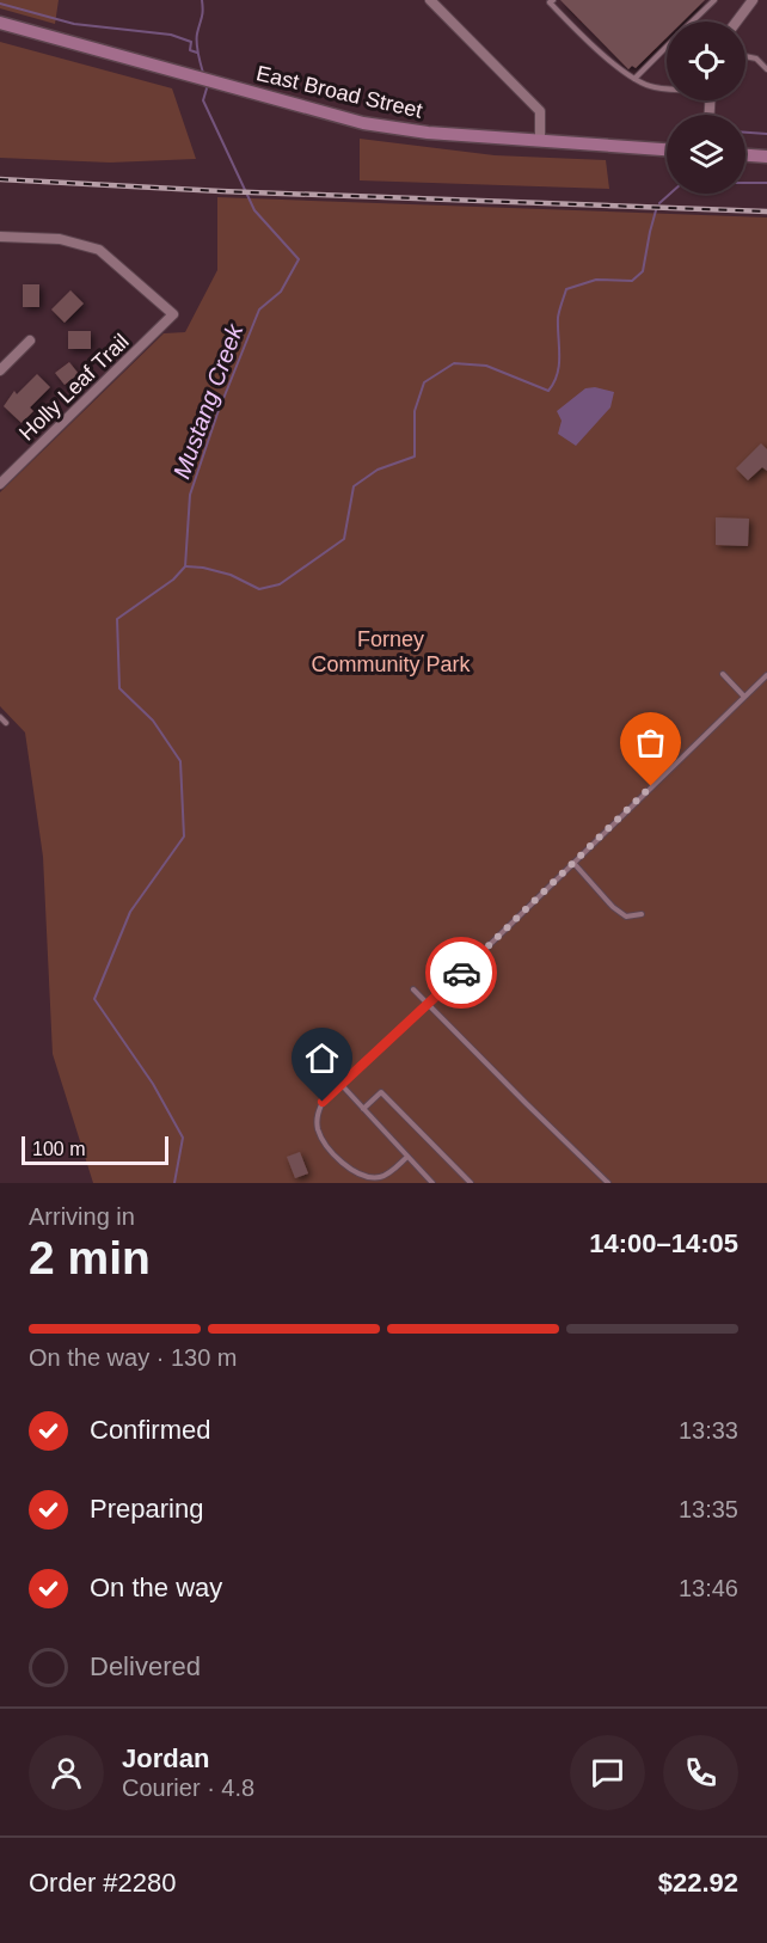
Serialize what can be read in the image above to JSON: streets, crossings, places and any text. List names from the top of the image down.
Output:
{
  "streets": {
    "main road": ["East Broad Street"],
    "street": ["Holly Leaf Trail"]
  },
  "water": ["Mustang Creek"],
  "parks": ["Forney Community Park"],
  "scale_bar": "100 m",
  "page": {
    "scale": "100 m",
    "heading": ["2 min", "Arriving in", "14:00–14:05"],
    "panel": [
      "Jordan",
      "Courier · 4.8",
      "Order #2280",
      "$22.92"
    ],
    "bar": "On the way · 130 m",
    "list": [
      ["Confirmed", "13:33"],
      ["Preparing", "13:35"],
      ["On the way", "13:46"],
      "Delivered"
    ]
  }
}
